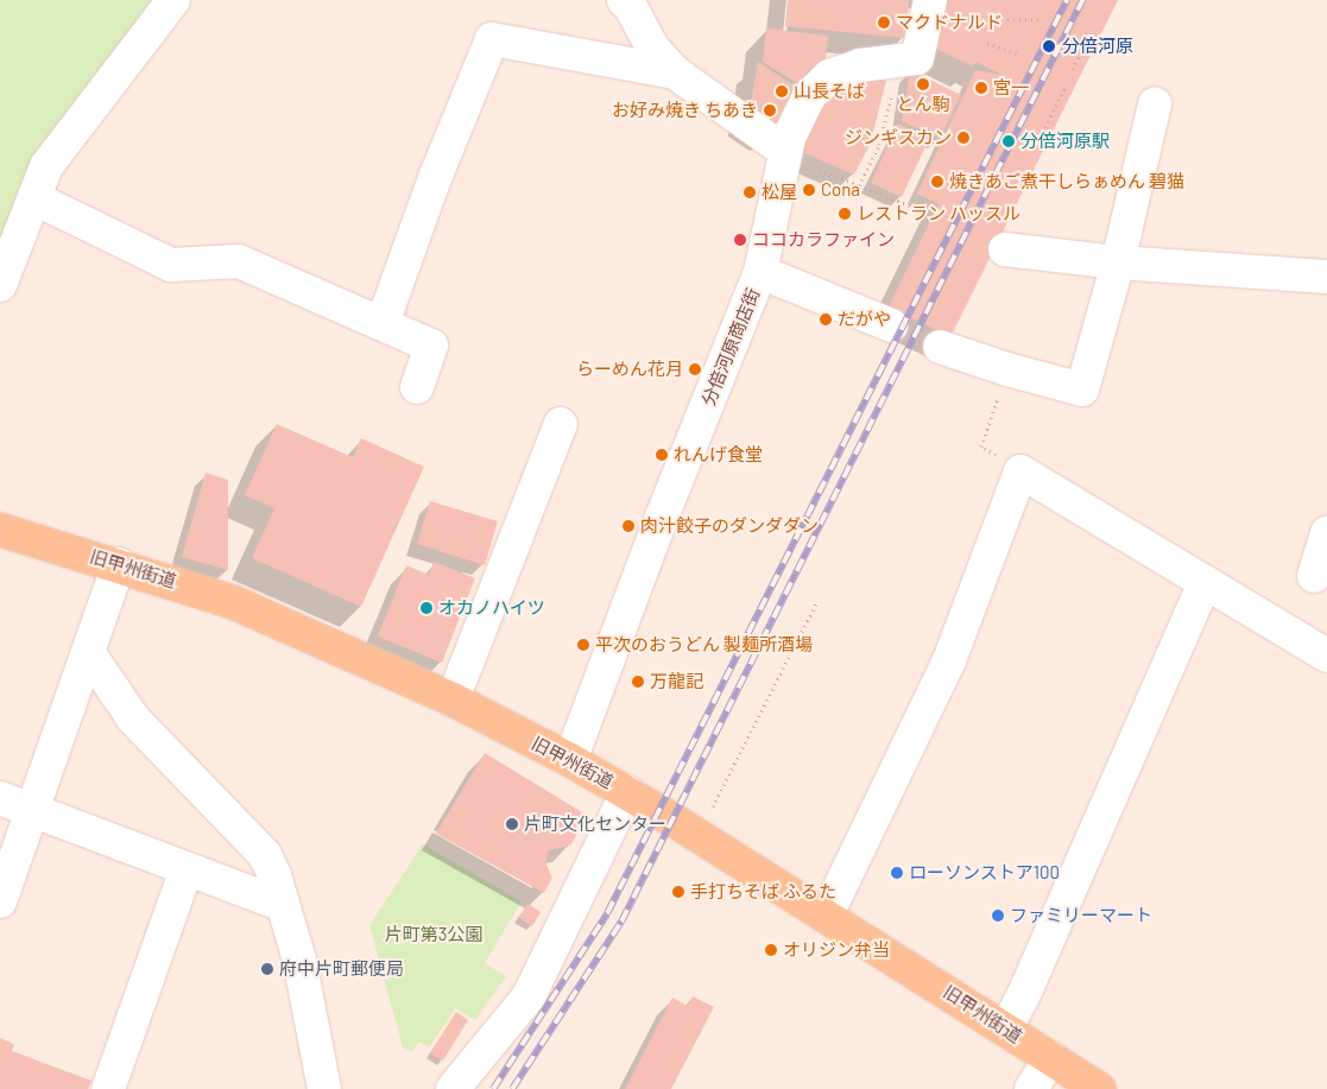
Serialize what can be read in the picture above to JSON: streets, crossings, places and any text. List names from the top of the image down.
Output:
{
  "streets": {
    "main road": ["旧甲州街道"],
    "street": ["分倍河原商店街"]
  },
  "crossings": [
    ["分倍河原商店街", "旧甲州街道"]
  ],
  "parks": ["片町第3公園"],
  "places": [
    "マクドナルド",
    "分倍河原",
    "とん駒",
    "宮一",
    "山長そば",
    "お好み焼き ちあき",
    "ジンギスカン",
    "分倍河原駅",
    "焼きあご煮干しらぁめん 碧猫",
    "Cona",
    "松屋",
    "レストラン ハッスル",
    "ココカラファイン",
    "だがや",
    "らーめん花月",
    "れんげ食堂",
    "肉汁餃子のダンダダン",
    "オカノハイツ",
    "平次のおうどん 製麺所酒場",
    "万龍記",
    "片町文化センター",
    "ローソンストア100",
    "手打ちそば ふるた",
    "ファミリーマート",
    "オリジン弁当",
    "府中片町郵便局"
  ]
}
